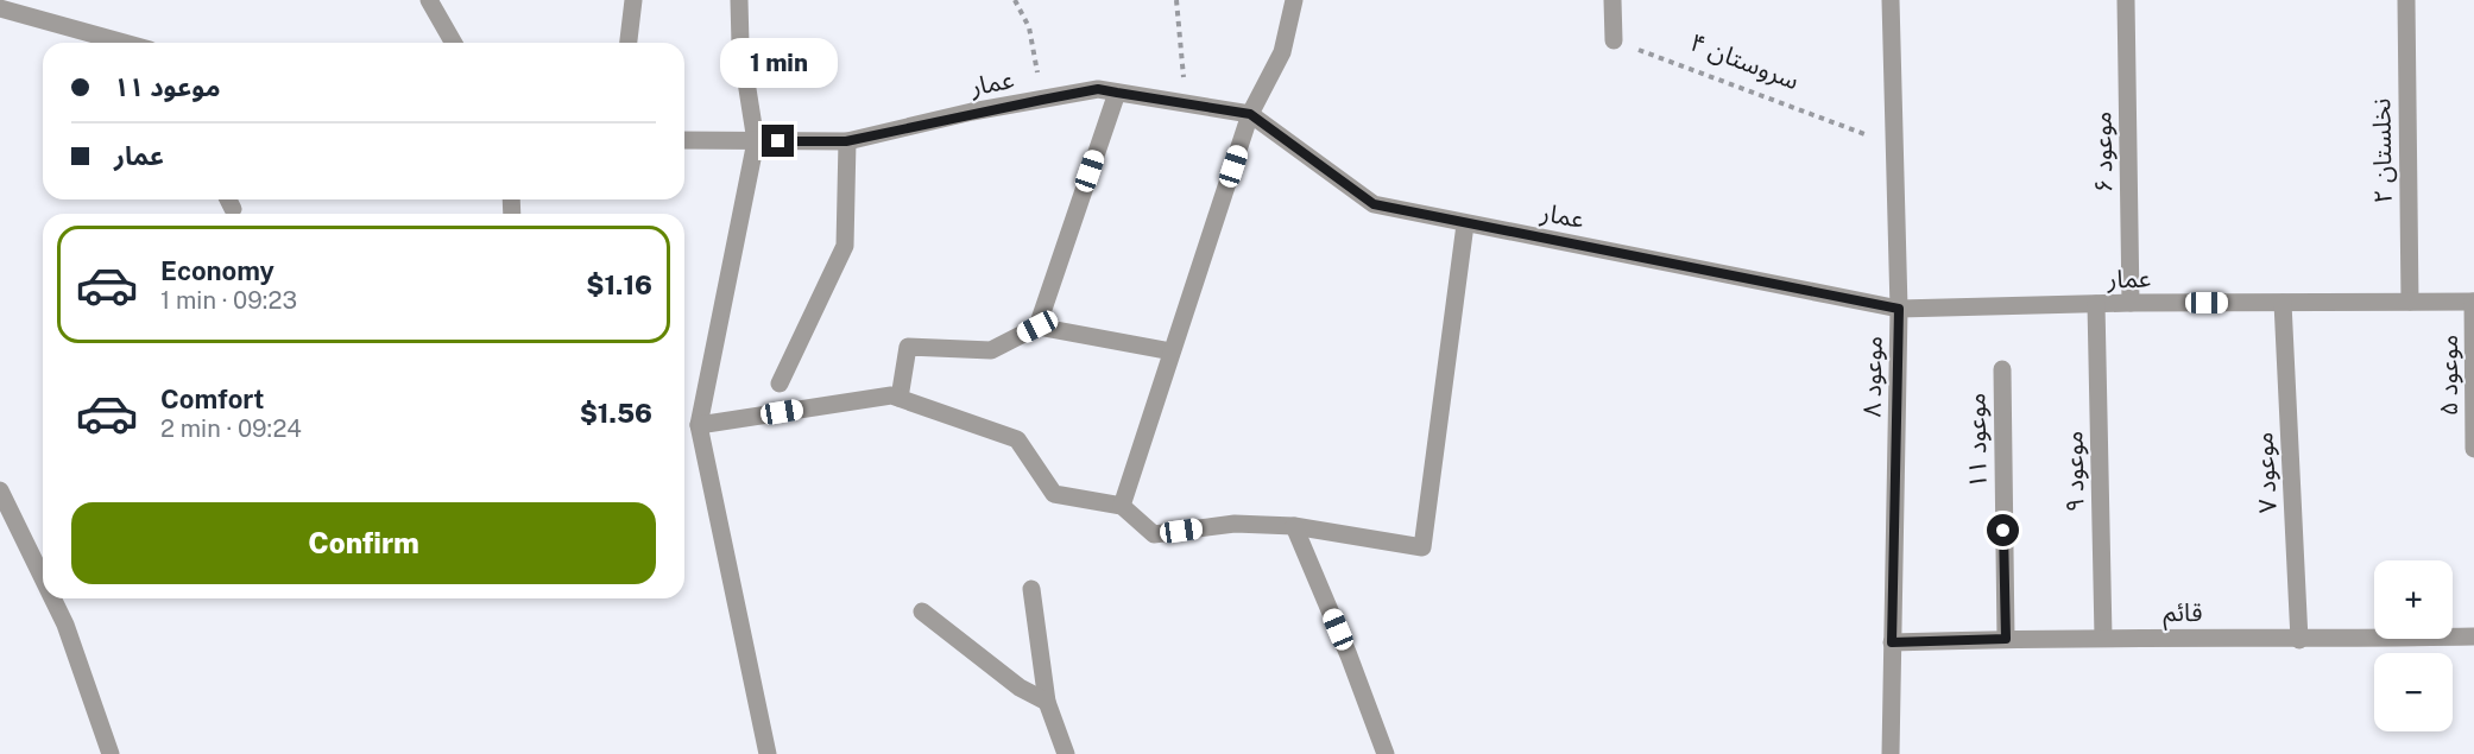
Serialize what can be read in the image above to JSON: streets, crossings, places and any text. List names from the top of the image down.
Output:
{
  "streets": {
    "street": [
      "عمار",
      "نخلستان ۲",
      "موعود ۶",
      "موعود ۵",
      "موعود ۸",
      "موعود ۱۱",
      "موعود ۹",
      "موعود ۷",
      "قائم"
    ],
    "path": ["سروستان ۴"]
  },
  "crossings": [
    ["سروستان ۴", "موعود ۸"],
    ["عمار", "نخلستان ۲"],
    ["عمار", "موعود ۶"],
    ["عمار", "موعود ۵"],
    ["عمار", "موعود ۸"],
    ["عمار", "موعود ۹"],
    ["عمار", "موعود ۷"],
    ["موعود ۸", "قائم"],
    ["موعود ۱۱", "قائم"],
    ["موعود ۹", "قائم"],
    ["موعود ۷", "قائم"]
  ],
  "page": {
    "bubble": "1 min",
    "banner": ["موعود ۱۱", "عمار"],
    "list": [
      {
        "name": "Economy",
        "note": "1 min · 09:23",
        "value": "$1.16"
      },
      {
        "name": "Comfort",
        "note": "2 min · 09:24",
        "value": "$1.56"
      }
    ],
    "buttons": "Confirm",
    "map_buttons": ["+", "−"]
  }
}
